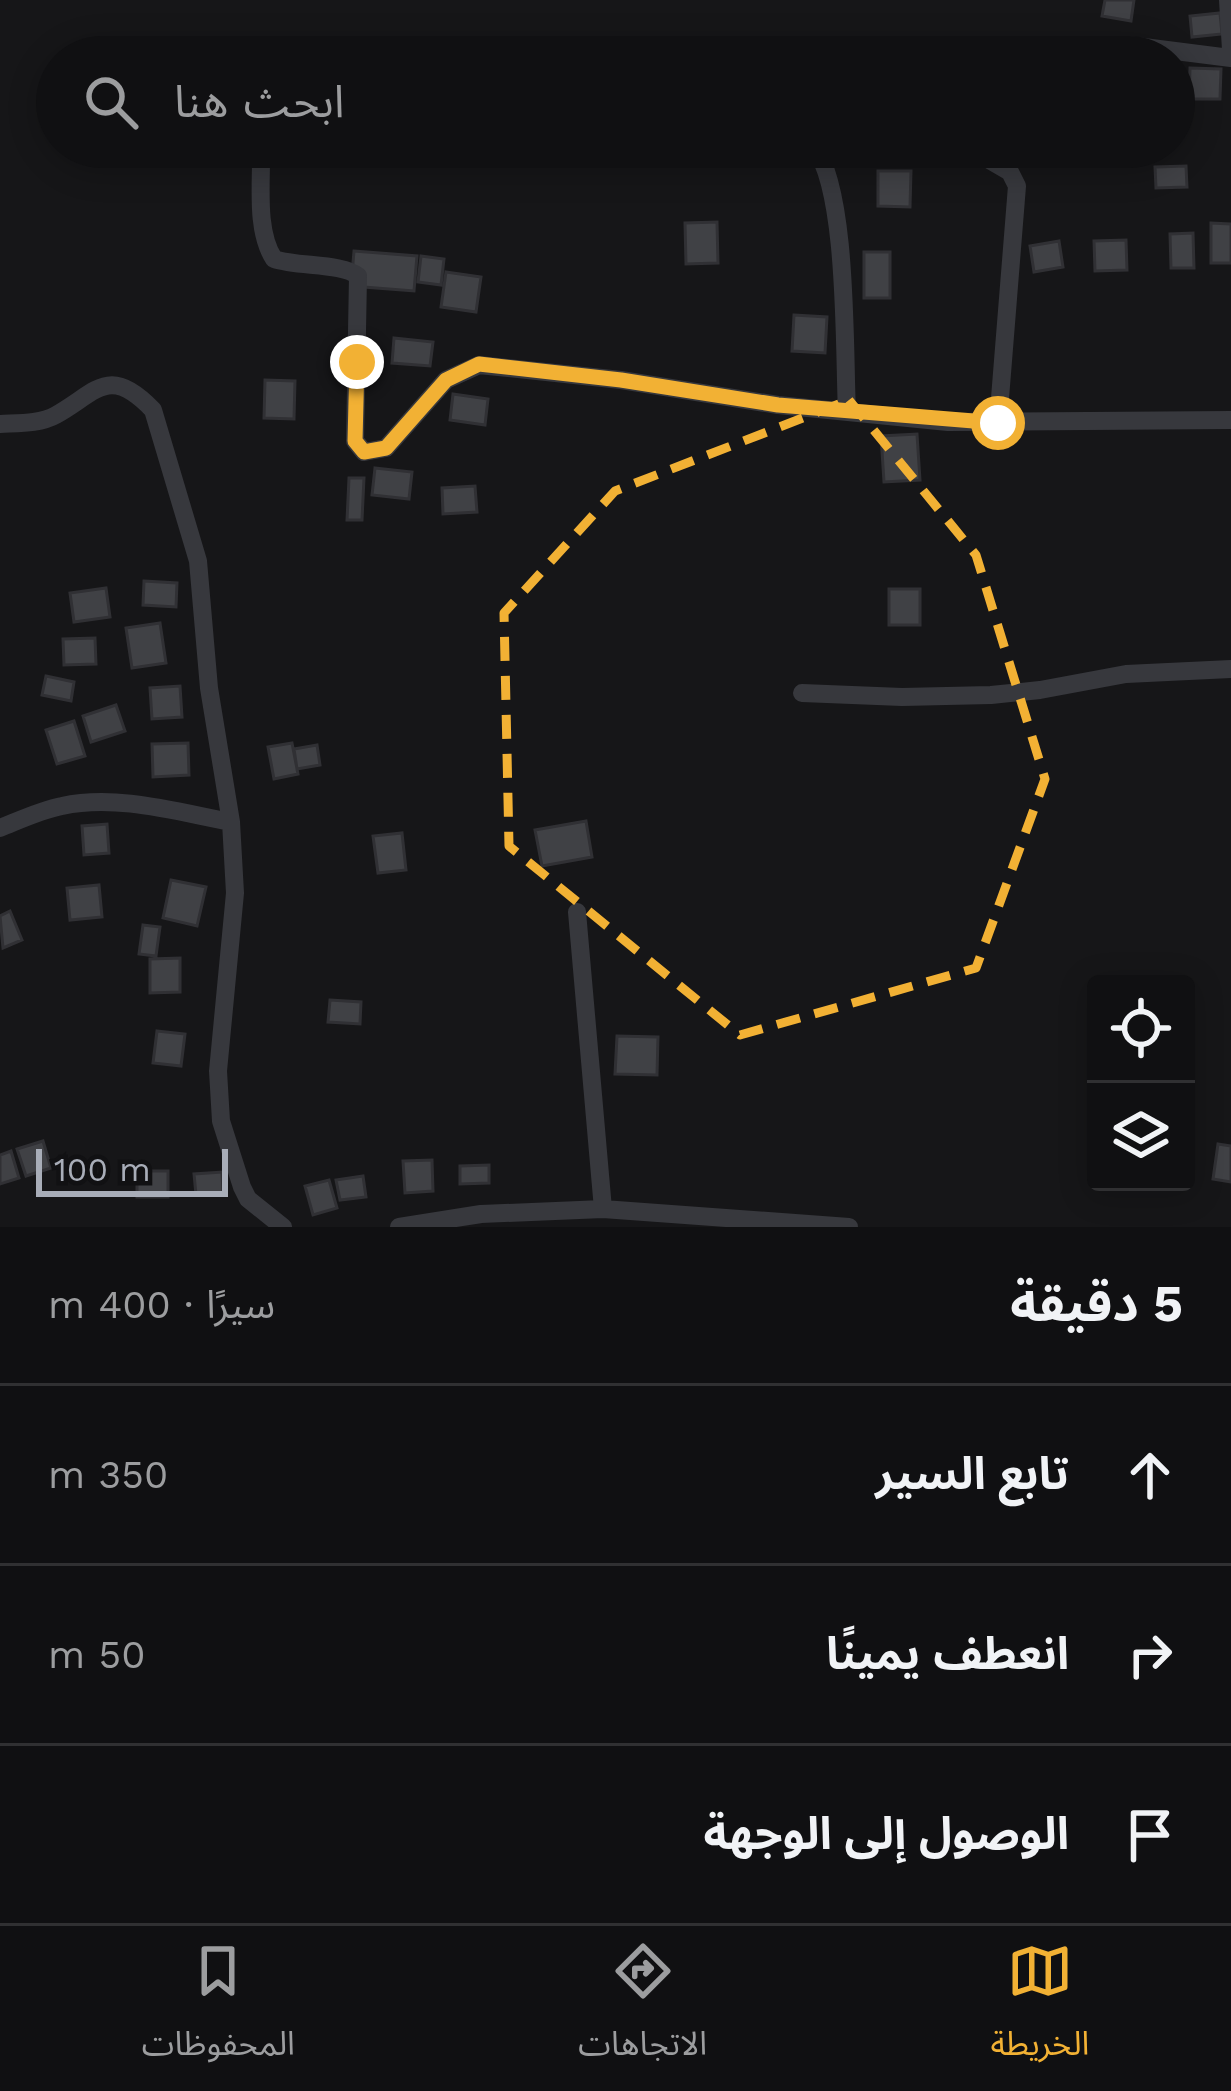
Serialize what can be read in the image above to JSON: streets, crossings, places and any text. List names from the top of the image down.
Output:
{
  "scale_bar": "100 m",
  "page": {
    "search": "ابحث هنا",
    "scale": "100 m",
    "heading": ["5 دقيقة", "سيرًا · 400 m"],
    "list": [
      ["تابع السير", "350 m"],
      ["انعطف يمينًا", "50 m"],
      "الوصول إلى الوجهة"
    ],
    "nav": ["الخريطة", "الاتجاهات", "المحفوظات"]
  }
}
